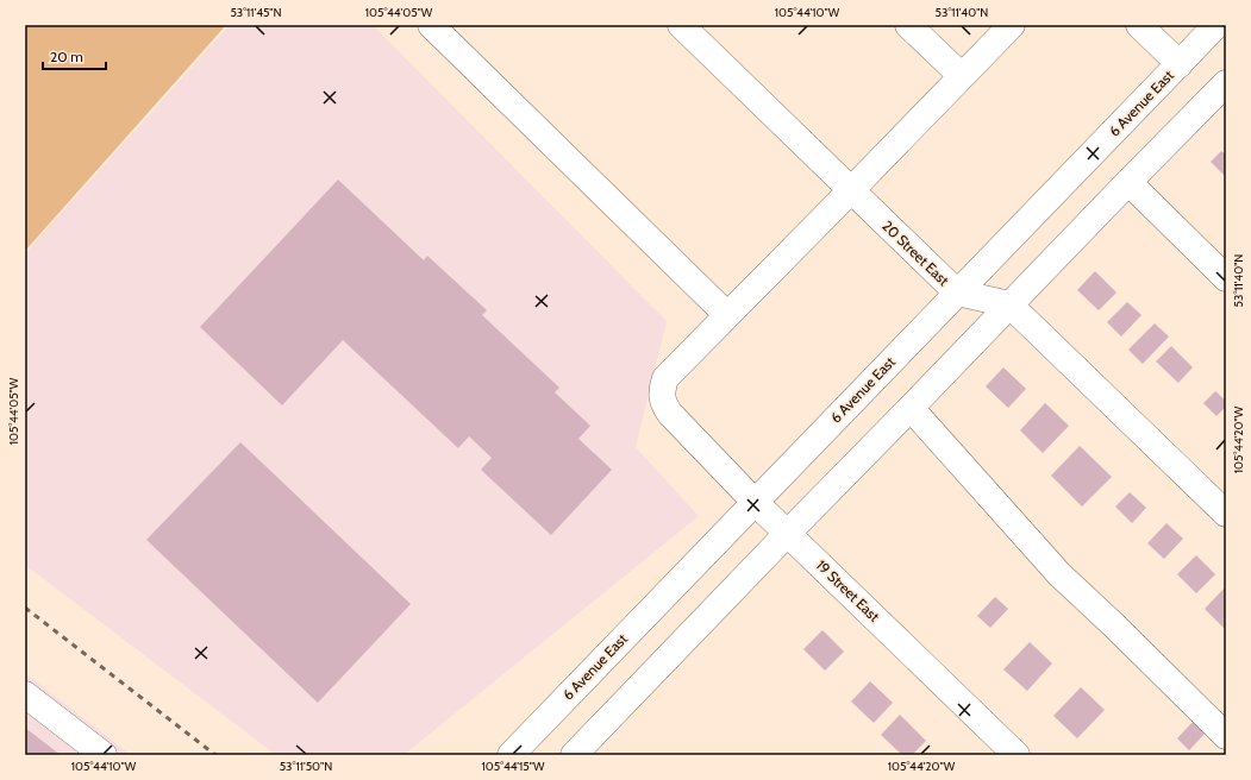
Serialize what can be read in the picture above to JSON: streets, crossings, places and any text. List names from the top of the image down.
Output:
{
  "streets": {
    "main road": ["6 Avenue East", "20 Street East", "19 Street East"]
  },
  "crossings": [
    ["6 Avenue East", "20 Street East"],
    ["6 Avenue East", "19 Street East"],
    ["20 Street East", "19 Street East"]
  ],
  "scale_bar": "20 m",
  "coordinates": [
    "53°11'45\"N",
    "105°44'05\"W",
    "105°44'10\"W",
    "53°11'40\"N",
    "105°44'20\"W",
    "53°11'50\"N",
    "105°44'15\"W"
  ]
}
